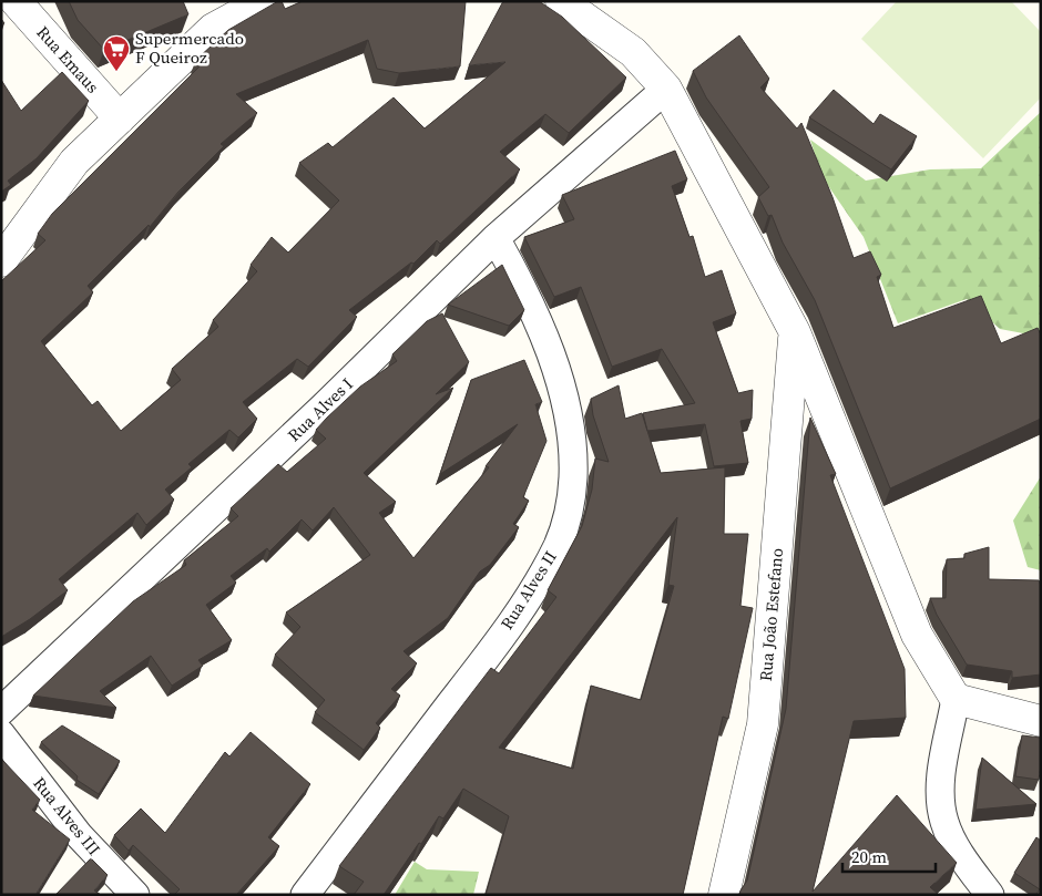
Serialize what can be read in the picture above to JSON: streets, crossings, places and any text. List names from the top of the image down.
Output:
{
  "streets": {
    "street": [
      "Rua Emaus",
      "Rua Alves I",
      "Rua Alves II",
      "Rua João Estefano",
      "Rua Alves III"
    ]
  },
  "crossings": [
    ["Rua Alves I", "Rua Alves II"]
  ],
  "places": {
    "supermarket": ["Supermercado F Queiroz"]
  },
  "scale_bar": "20 m"
}
